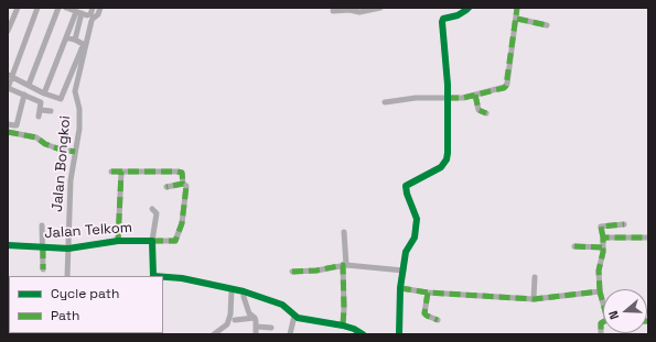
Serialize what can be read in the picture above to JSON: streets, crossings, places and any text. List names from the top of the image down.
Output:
{
  "streets": {
    "street": ["Jalan Bongkoi", "Jalan Telkom"]
  },
  "crossings": [
    ["Jalan Bongkoi", "Jalan Telkom"]
  ],
  "legend": ["Cycle path", "Path"],
  "north": "left"
}
